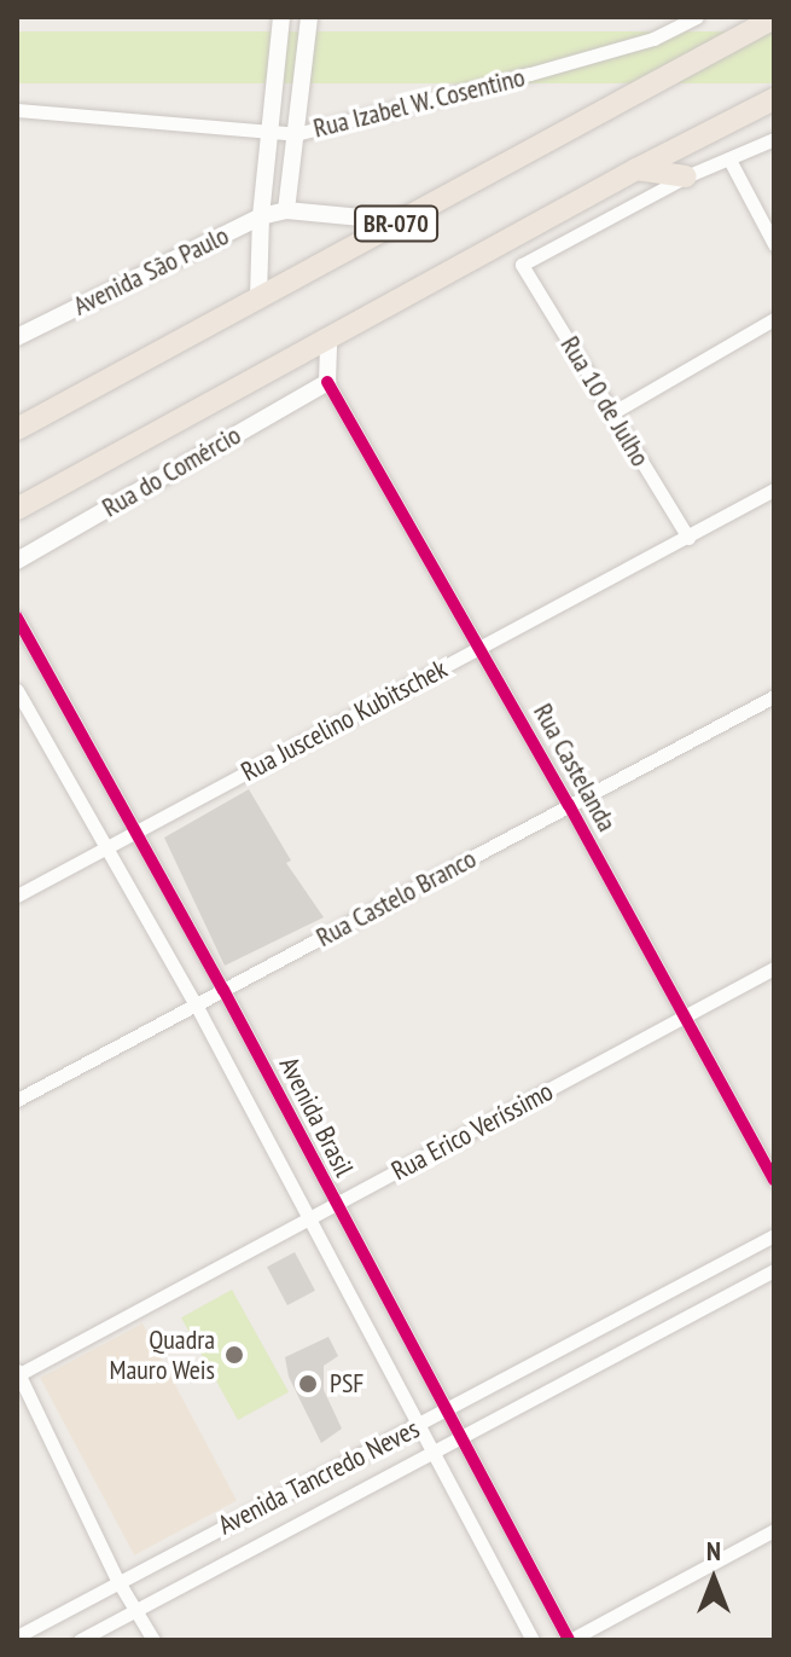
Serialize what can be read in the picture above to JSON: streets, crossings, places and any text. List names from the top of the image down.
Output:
{
  "streets": {
    "highway": ["BR-070"],
    "street": [
      "Rua Izabel W. Cosentino",
      "Avenida São Paulo",
      "Rua 10 de Julho",
      "Rua do Comércio",
      "Rua Juscelino Kubitschek",
      "Rua Castelanda",
      "Rua Castelo Branco",
      "Avenida Brasil",
      "Rua Erico Veríssimo",
      "Avenida Tancredo Neves"
    ]
  },
  "crossings": [
    ["BR-070", "Avenida São Paulo"],
    ["Rua 10 de Julho", "Rua Juscelino Kubitschek"],
    ["Rua do Comércio", "Rua Castelanda"],
    ["Rua Juscelino Kubitschek", "Rua Castelanda"],
    ["Rua Juscelino Kubitschek", "Avenida Brasil"],
    ["Rua Castelanda", "Rua Castelo Branco"],
    ["Rua Castelanda", "Rua Erico Veríssimo"],
    ["Rua Castelo Branco", "Avenida Brasil"],
    ["Avenida Brasil", "Rua Erico Veríssimo"],
    ["Avenida Brasil", "Avenida Tancredo Neves"]
  ],
  "places": ["Quadra Mauro Weis", "PSF"],
  "north": "top"
}
